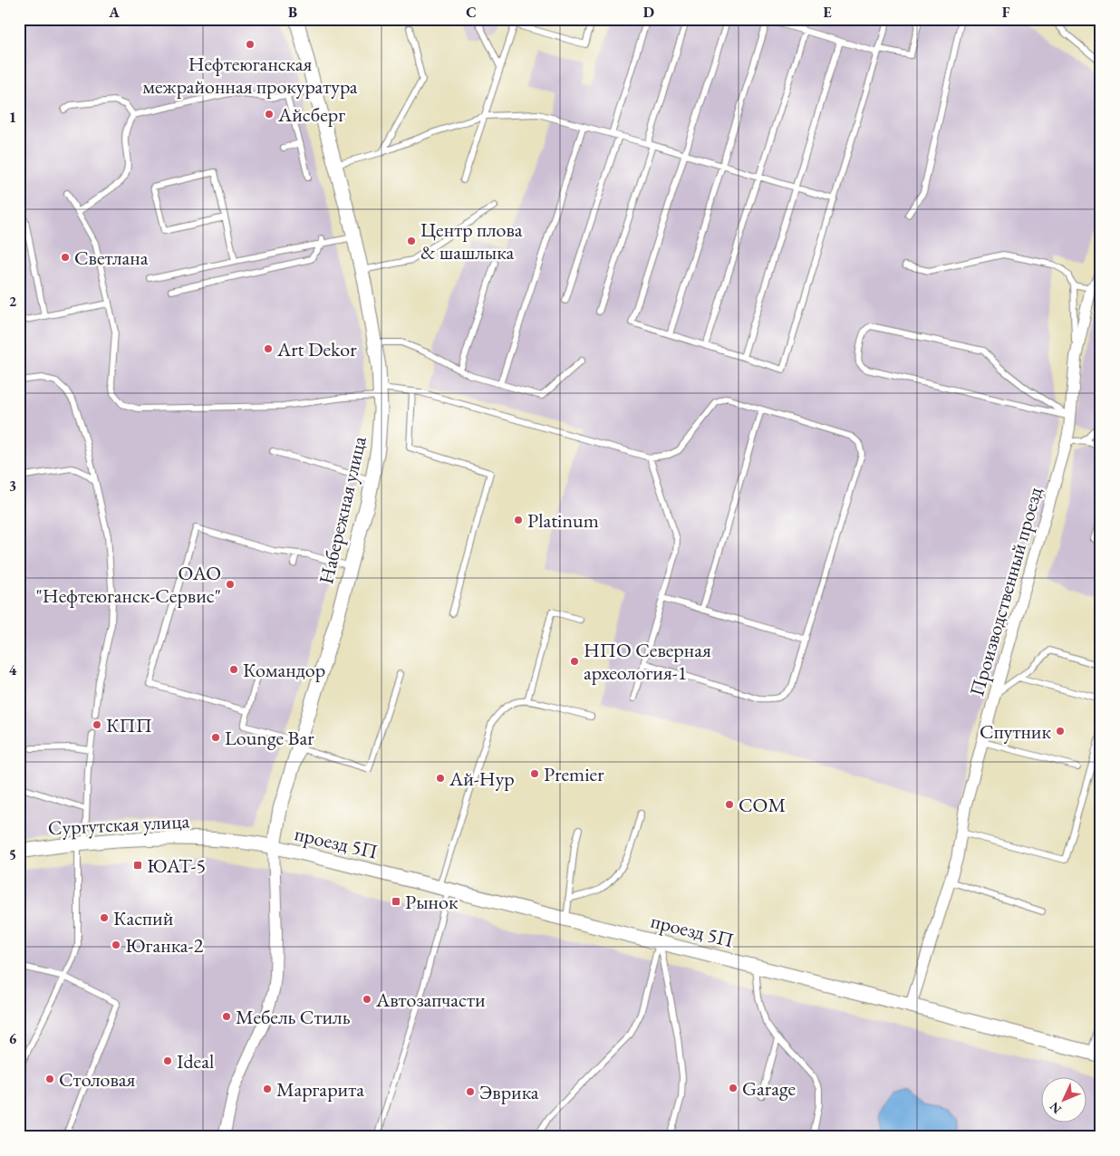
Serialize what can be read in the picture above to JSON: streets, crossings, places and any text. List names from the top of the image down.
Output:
{
  "streets": {
    "street": [
      "Набережная улица",
      "Производственный проезд",
      "Сургутская улица",
      "проезд 5П"
    ]
  },
  "crossings": [
    ["Набережная улица", "Сургутская улица"],
    ["Набережная улица", "проезд 5П"],
    ["Производственный проезд", "проезд 5П"],
    ["Сургутская улица", "проезд 5П"]
  ],
  "places": {
    "other": [
      "Нефтеюганская межрайонная прокуратура",
      "Айсберг",
      "Центр плова & шашлыка",
      "Светлана",
      "Art Dekor",
      "Platinum",
      "ОАО \"Нефтеюганск-Сервис\"",
      "НПО Северная археология-1",
      "Командор",
      "КПП",
      "Спутник",
      "Lounge Bar",
      "Premier",
      "Ай-Нур",
      "СОМ",
      "Каспий",
      "Юганка-2",
      "Автозапчасти",
      "Мебель Стиль",
      "Ideal",
      "Столовая",
      "Garage",
      "Маргарита",
      "Эврика"
    ],
    "transit": ["ЮАТ-5", "Рынок"]
  },
  "north": "bottom left",
  "grid": {
    "columns": [
      "A",
      "B",
      "C",
      "D",
      "E",
      "F"
    ],
    "rows": [
      "1",
      "2",
      "3",
      "4",
      "5",
      "6"
    ]
  }
}
